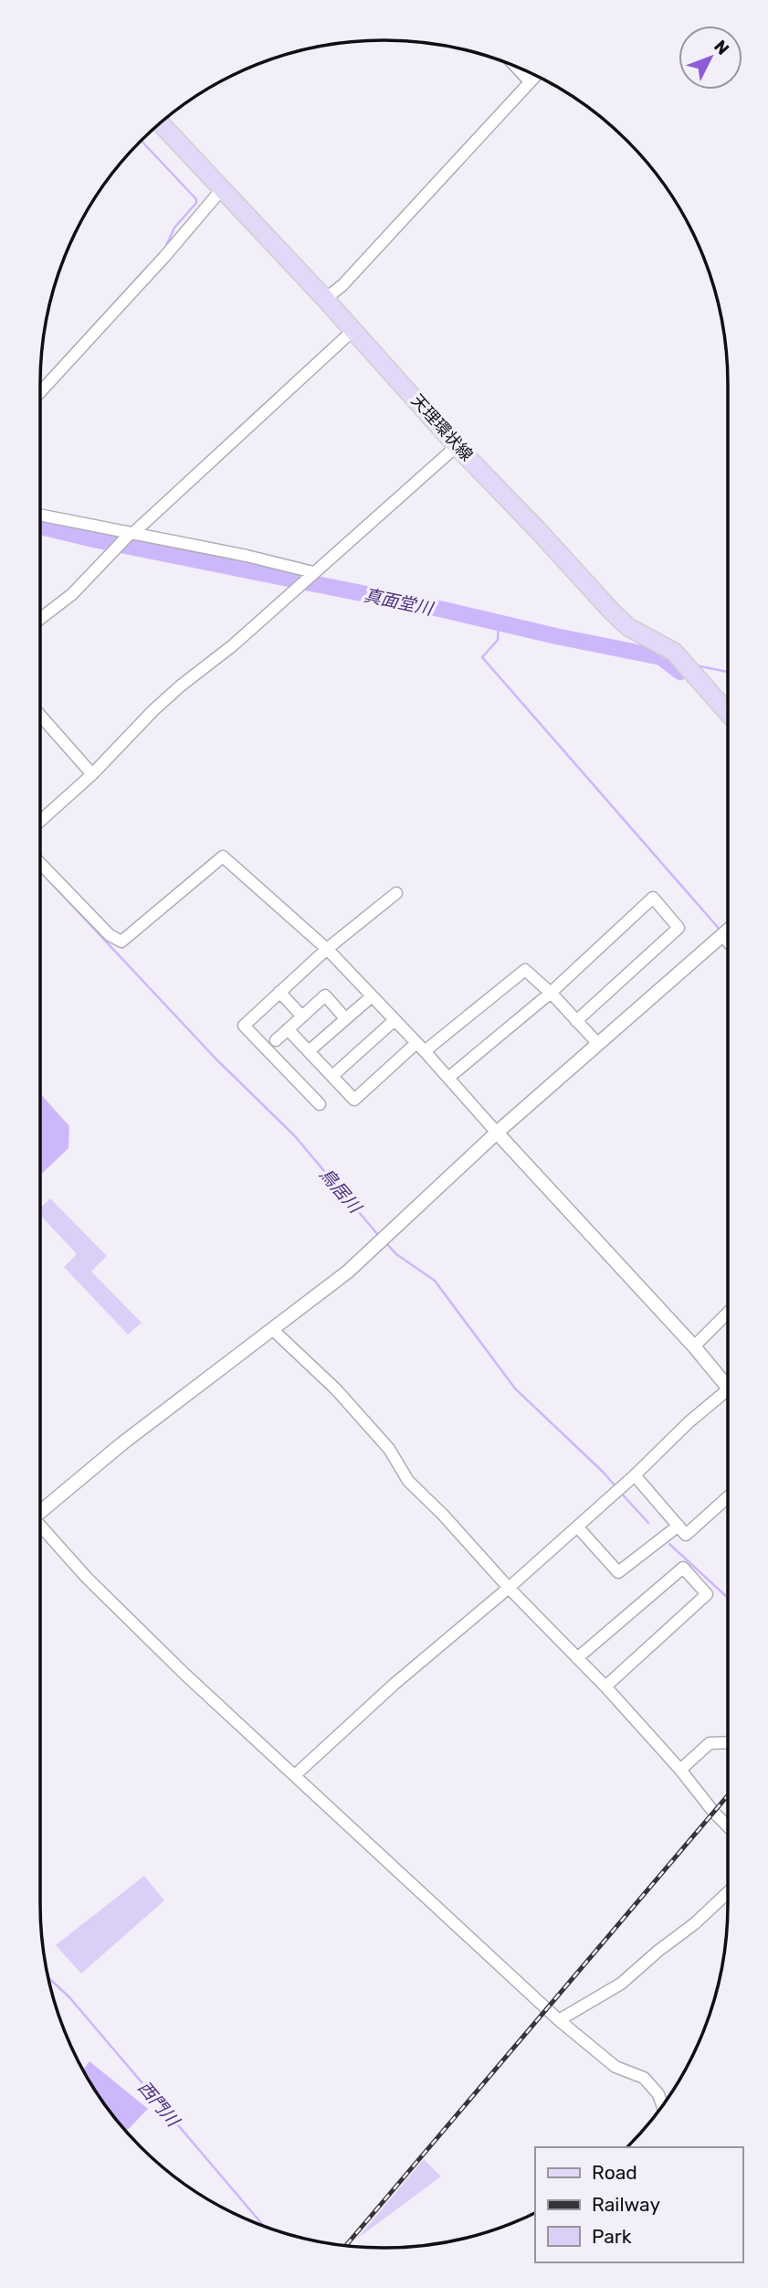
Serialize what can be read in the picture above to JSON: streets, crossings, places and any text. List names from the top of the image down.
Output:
{
  "streets": {
    "main road": ["天理環状線"]
  },
  "water": ["真面堂川", "鳥居川", "西門川"],
  "legend": ["Road", "Railway", "Park"],
  "north": "top right"
}
